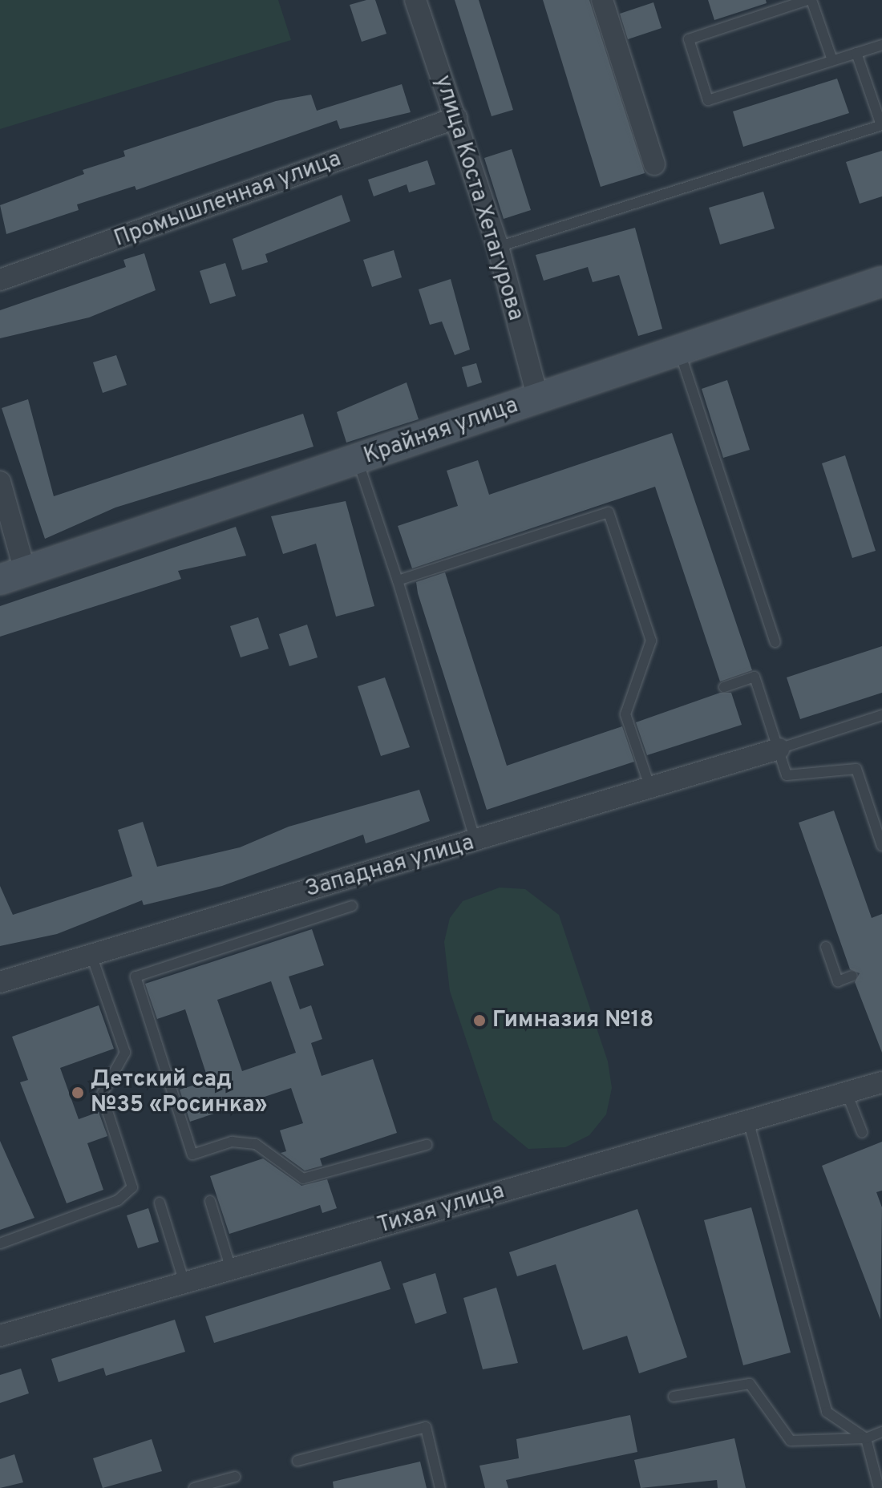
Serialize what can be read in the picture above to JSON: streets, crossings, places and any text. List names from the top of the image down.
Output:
{
  "streets": {
    "street": [
      "улица Коста Хетагурова",
      "Промышленная улица",
      "Крайняя улица",
      "Западная улица",
      "Тихая улица"
    ]
  },
  "crossings": [
    ["улица Коста Хетагурова", "Промышленная улица"],
    ["улица Коста Хетагурова", "Крайняя улица"]
  ],
  "places": ["Гимназия №18", "Детский сад №35 «Росинка»"]
}
